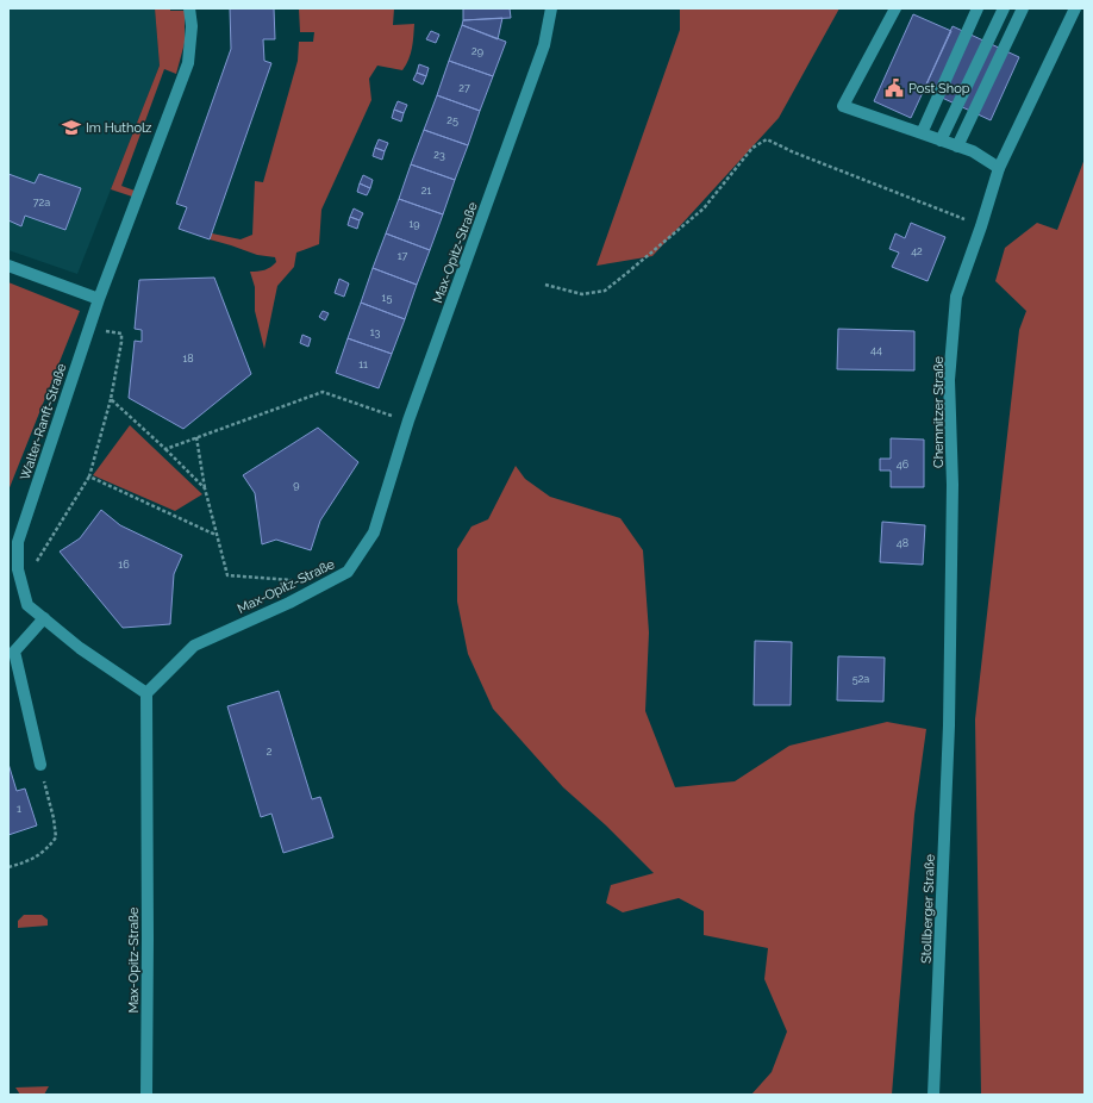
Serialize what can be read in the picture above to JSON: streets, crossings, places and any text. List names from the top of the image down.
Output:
{
  "streets": {
    "street": [
      "Max-Opitz-Straße",
      "Chemnitzer Straße",
      "Walter-Ranft-Straße",
      "Stollberger Straße"
    ]
  },
  "crossings": [
    ["Max-Opitz-Straße", "Walter-Ranft-Straße"],
    ["Chemnitzer Straße", "Stollberger Straße"]
  ],
  "places": {
    "public building": ["Post Shop"],
    "school or university": ["Im Hutholz"]
  },
  "house_numbers": [
    "29",
    "27",
    "25",
    "23",
    "21",
    "72a",
    "19",
    "42",
    "17",
    "15",
    "13",
    "44",
    "18",
    "11",
    "46",
    "9",
    "48",
    "16",
    "52a",
    "2",
    "1"
  ]
}
